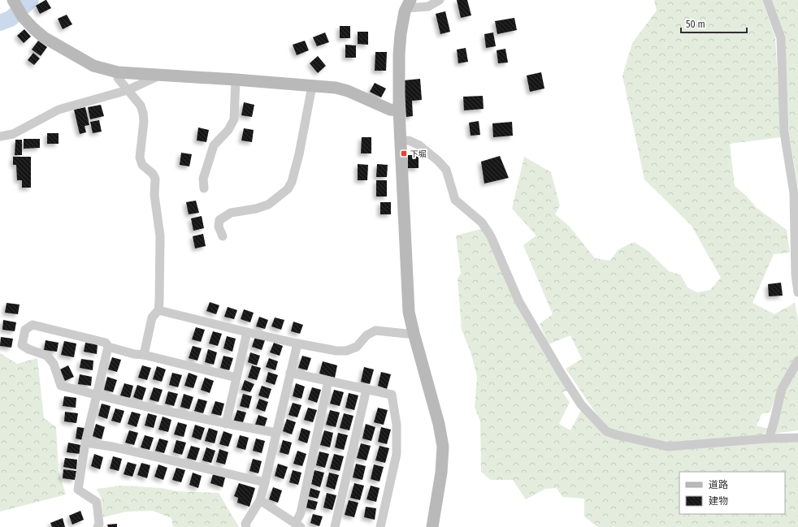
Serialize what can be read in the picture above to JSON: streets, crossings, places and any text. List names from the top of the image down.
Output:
{
  "places": {
    "transit": ["下堀"]
  },
  "legend": ["道路", "建物"],
  "scale_bar": "50 m"
}
